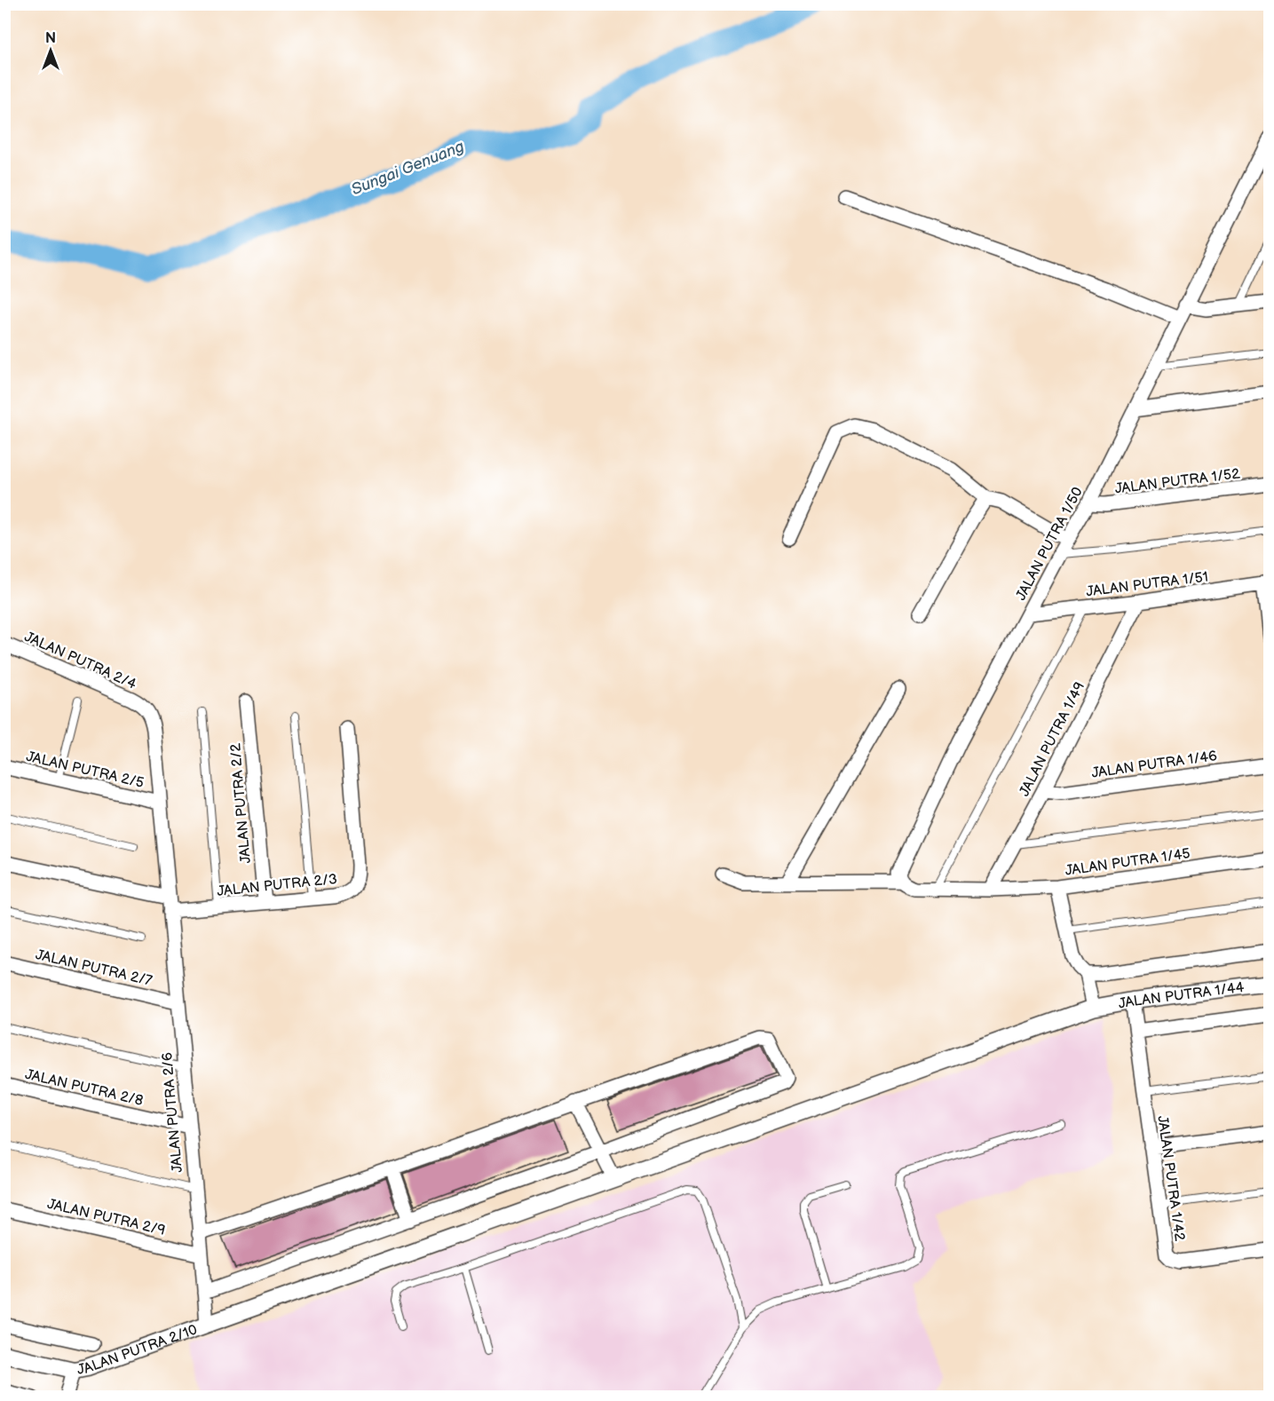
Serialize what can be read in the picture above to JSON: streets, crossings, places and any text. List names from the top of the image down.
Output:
{
  "streets": {
    "street": [
      "JALAN PUTRA 1/52",
      "JALAN PUTRA 1/50",
      "JALAN PUTRA 1/51",
      "JALAN PUTRA 2/4",
      "JALAN PUTRA 1/49",
      "JALAN PUTRA 1/46",
      "JALAN PUTRA 2/5",
      "JALAN PUTRA 2/2",
      "JALAN PUTRA 1/45",
      "JALAN PUTRA 2/3",
      "JALAN PUTRA 2/7",
      "JALAN PUTRA 1/44",
      "JALAN PUTRA 2/8",
      "JALAN PUTRA 2/6",
      "JALAN PUTRA 1/42",
      "JALAN PUTRA 2/9",
      "JALAN PUTRA 2/10"
    ]
  },
  "crossings": [
    ["JALAN PUTRA 1/52", "JALAN PUTRA 1/50"],
    ["JALAN PUTRA 1/50", "JALAN PUTRA 1/51"],
    ["JALAN PUTRA 1/51", "JALAN PUTRA 1/49"],
    ["JALAN PUTRA 2/4", "JALAN PUTRA 2/6"],
    ["JALAN PUTRA 1/49", "JALAN PUTRA 1/46"],
    ["JALAN PUTRA 1/49", "JALAN PUTRA 1/45"],
    ["JALAN PUTRA 2/5", "JALAN PUTRA 2/6"],
    ["JALAN PUTRA 2/2", "JALAN PUTRA 2/3"],
    ["JALAN PUTRA 2/3", "JALAN PUTRA 2/6"],
    ["JALAN PUTRA 2/7", "JALAN PUTRA 2/6"],
    ["JALAN PUTRA 1/44", "JALAN PUTRA 1/42"],
    ["JALAN PUTRA 1/44", "JALAN PUTRA 2/10"],
    ["JALAN PUTRA 2/8", "JALAN PUTRA 2/6"],
    ["JALAN PUTRA 2/6", "JALAN PUTRA 2/9"],
    ["JALAN PUTRA 2/6", "JALAN PUTRA 2/10"]
  ],
  "water": ["Sungai Genuang"],
  "north": "top"
}
